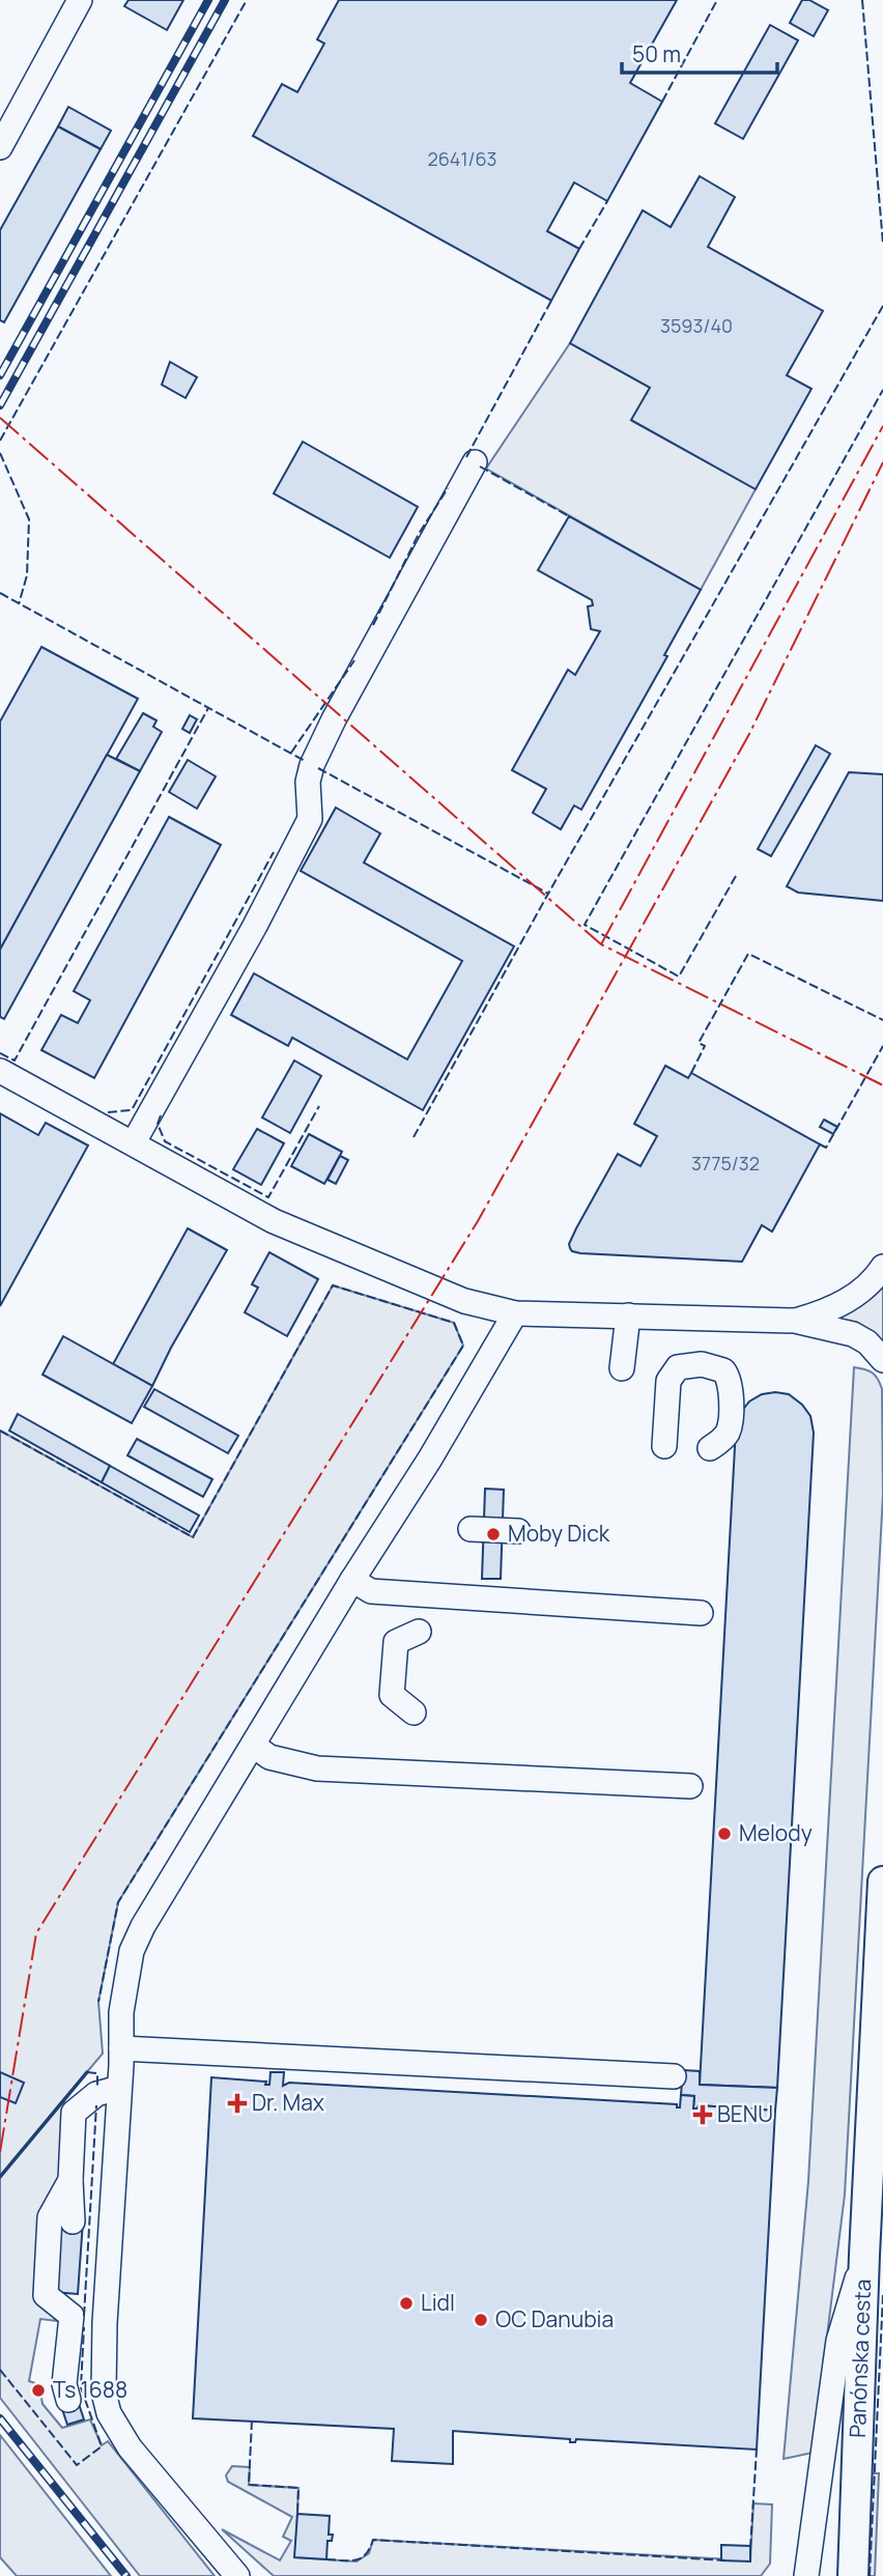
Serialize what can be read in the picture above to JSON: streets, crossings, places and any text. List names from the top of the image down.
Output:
{
  "streets": {
    "main road": ["Panónska cesta"]
  },
  "places": {
    "other": [
      "Moby Dick",
      "Melody",
      "Lidl",
      "OC Danubia",
      "Ts 1688"
    ],
    "health": ["Dr. Max", "BENU"]
  },
  "house_numbers": ["2641/63", "3593/40", "3775/32"],
  "scale_bar": "50 m"
}
